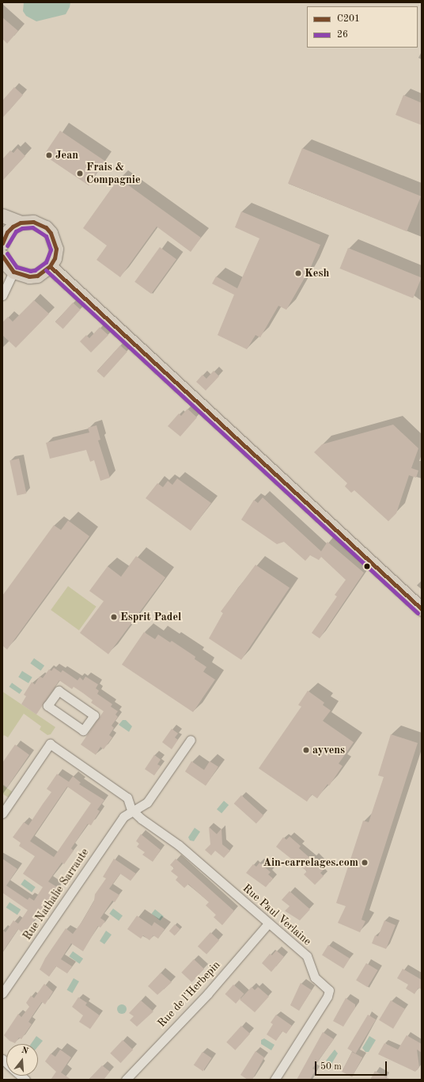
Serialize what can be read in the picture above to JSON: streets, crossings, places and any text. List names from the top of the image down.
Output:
{
  "streets": {
    "street": ["Rue Nathalie Sarraute", "Rue Paul Verlaine", "Rue de l'Herbepin"]
  },
  "crossings": [
    ["Rue Nathalie Sarraute", "Rue Paul Verlaine"],
    ["Rue Paul Verlaine", "Rue de l'Herbepin"]
  ],
  "places": [
    "Jean",
    "Frais & Compagnie",
    "Kesh",
    "Esprit Padel",
    "ayvens",
    "Ain-carrelages.com"
  ],
  "lines": ["transit line C201", "transit line 26"],
  "legend": ["C201", "26"],
  "scale_bar": "50 m",
  "north": "top"
}
